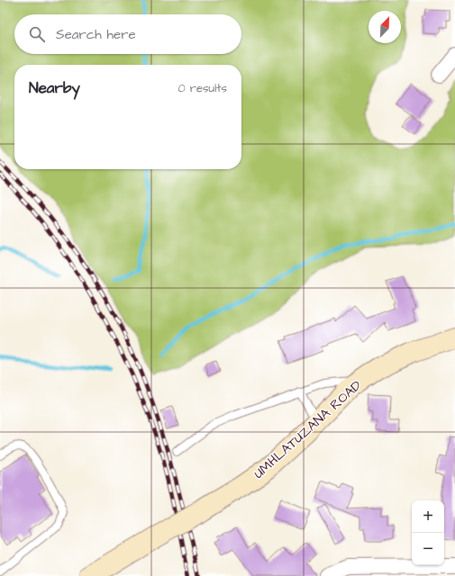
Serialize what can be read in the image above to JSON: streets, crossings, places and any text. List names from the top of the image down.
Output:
{
  "streets": {
    "street": ["UMHLATUZANA ROAD"]
  },
  "north": "top right",
  "page": {
    "search": "Search here",
    "heading": ["Nearby", "0 results"],
    "map_buttons": ["+", "−"]
  }
}
